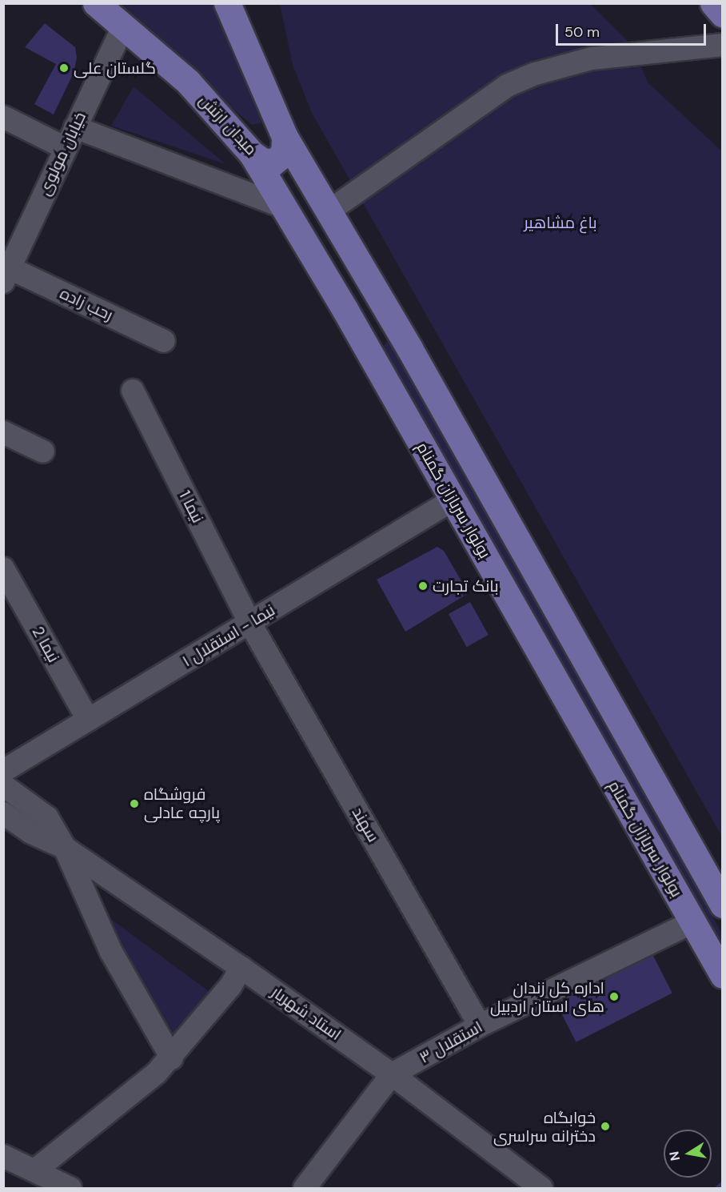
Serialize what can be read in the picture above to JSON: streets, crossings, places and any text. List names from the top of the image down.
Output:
{
  "streets": {
    "main road": ["میدان ارتش", "بولوار سربازان گمنام"],
    "street": [
      "خیابان مولوی",
      "رحب زاده",
      "نیما 1",
      "نیما - استقلال ۱",
      "نیما 2",
      "سهند",
      "استاد شهریار",
      "استقلال ۳"
    ]
  },
  "crossings": [
    ["میدان ارتش", "خیابان مولوی"],
    ["میدان ارتش", "بولوار سربازان گمنام"],
    ["خیابان مولوی", "رحب زاده"],
    ["بولوار سربازان گمنام", "نیما - استقلال ۱"],
    ["بولوار سربازان گمنام", "استقلال ۳"],
    ["نیما 1", "نیما - استقلال ۱"],
    ["نیما 1", "سهند"],
    ["نیما - استقلال ۱", "نیما 2"],
    ["نیما - استقلال ۱", "سهند"],
    ["سهند", "استقلال ۳"],
    ["استاد شهریار", "استقلال ۳"]
  ],
  "parks": ["باغ مشاهیر"],
  "places": [
    "گلستان علی",
    "بانک تجارت",
    "فروشگاه پارچه عادلی",
    "اداره کل زندان های استان اردبیل",
    "خوابگاه دخترانه سراسری"
  ],
  "scale_bar": "50 m",
  "north": "left"
}
